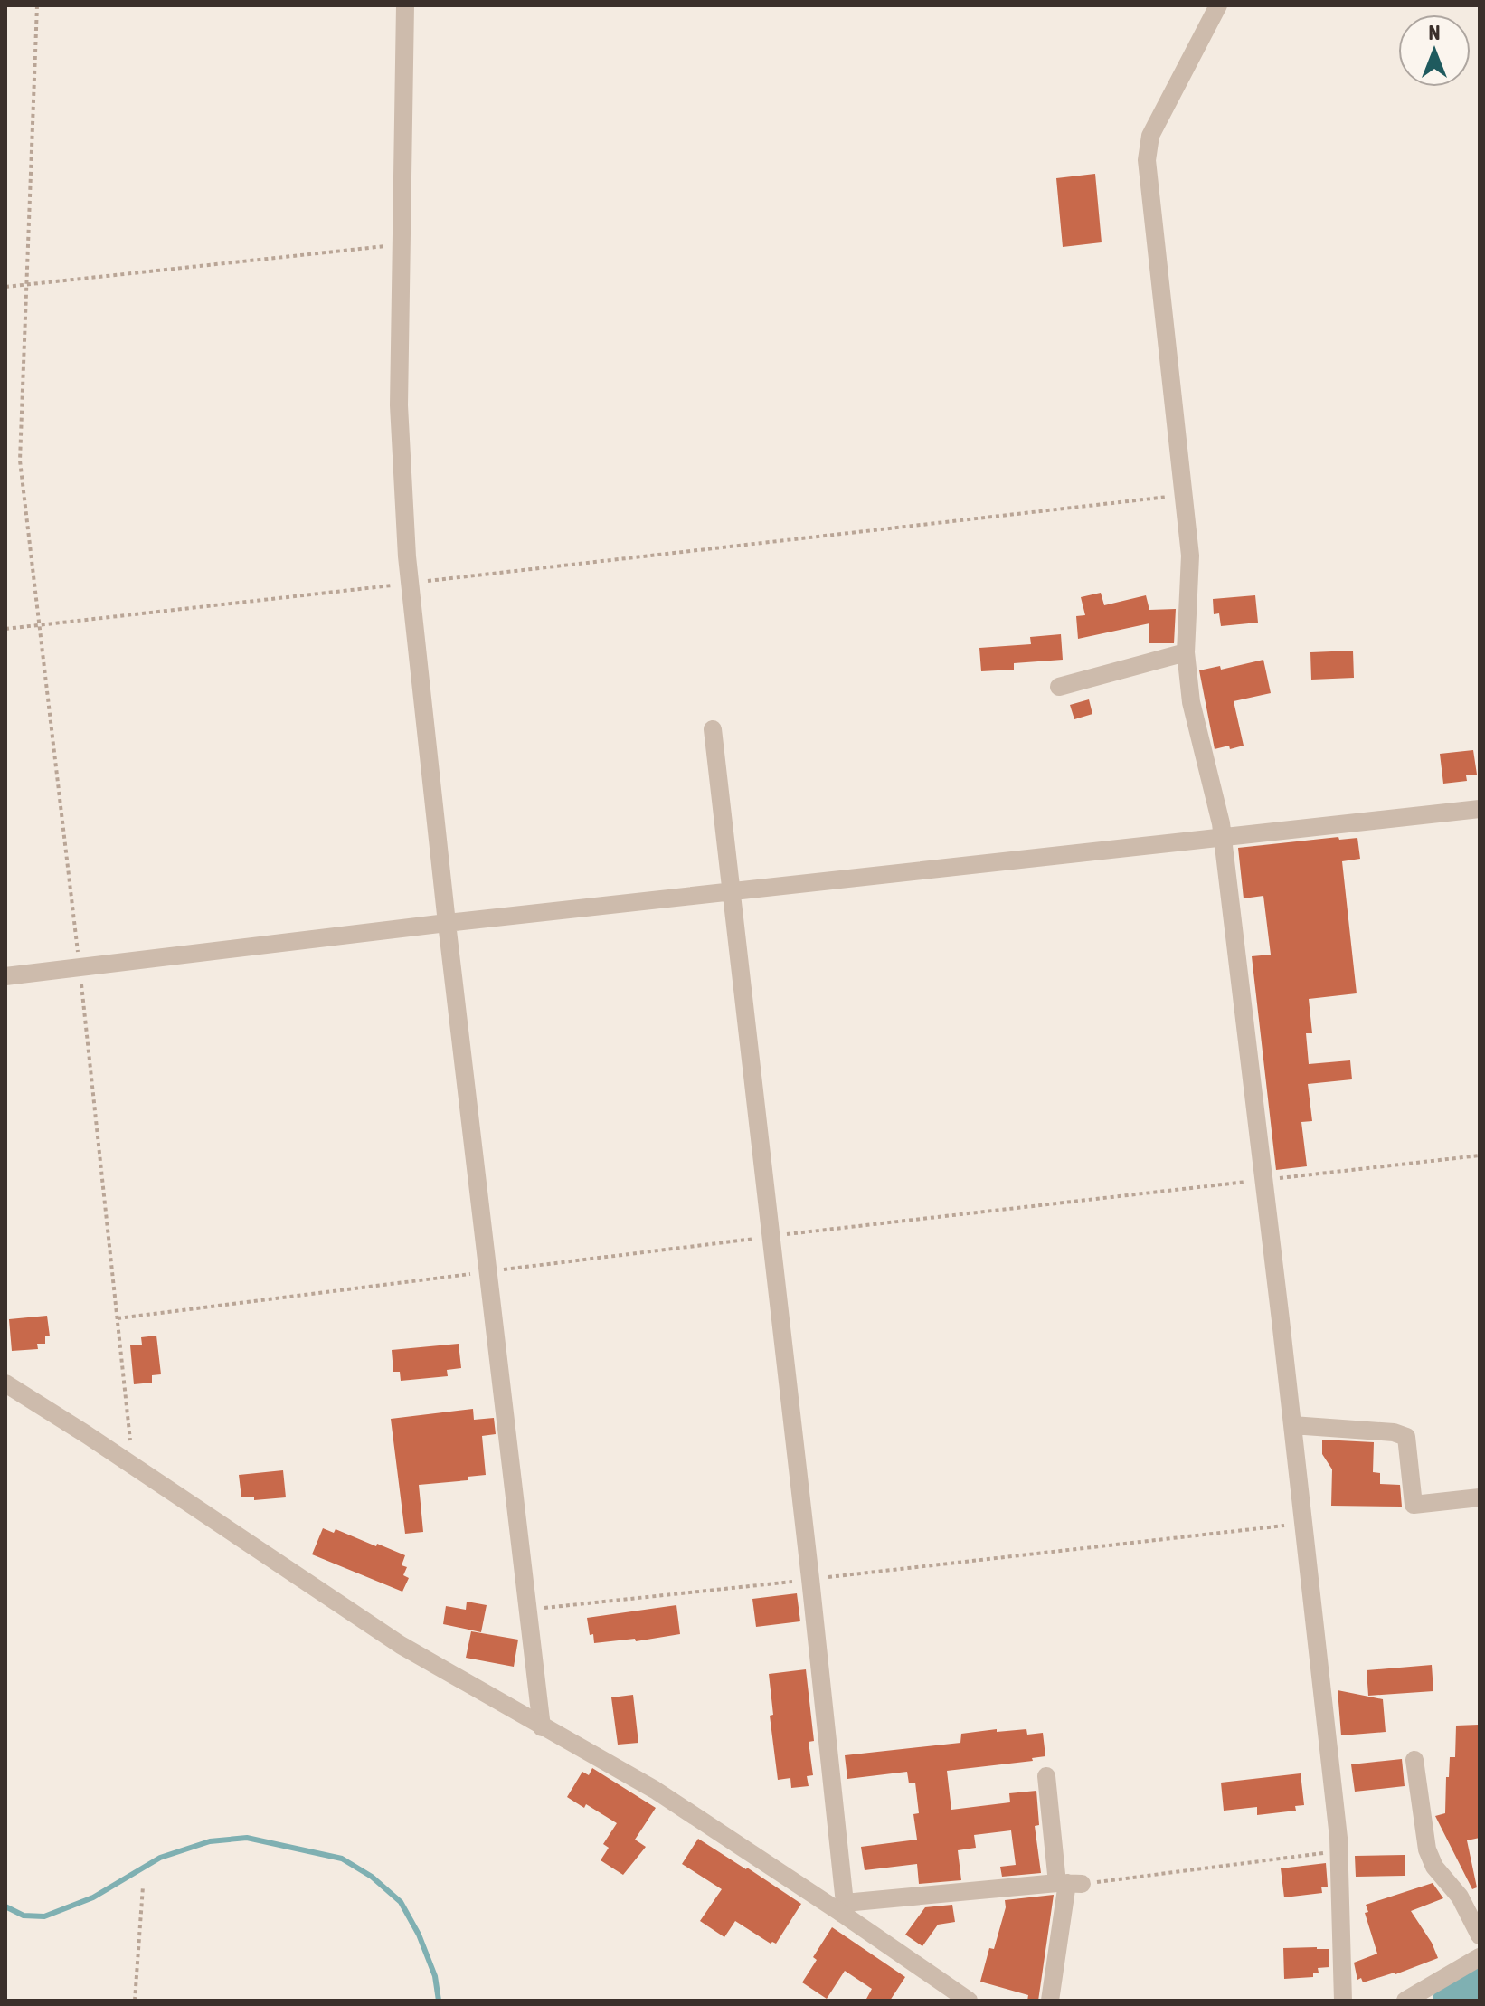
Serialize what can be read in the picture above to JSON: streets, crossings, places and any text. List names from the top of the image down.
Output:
{
  "north": "top"
}
